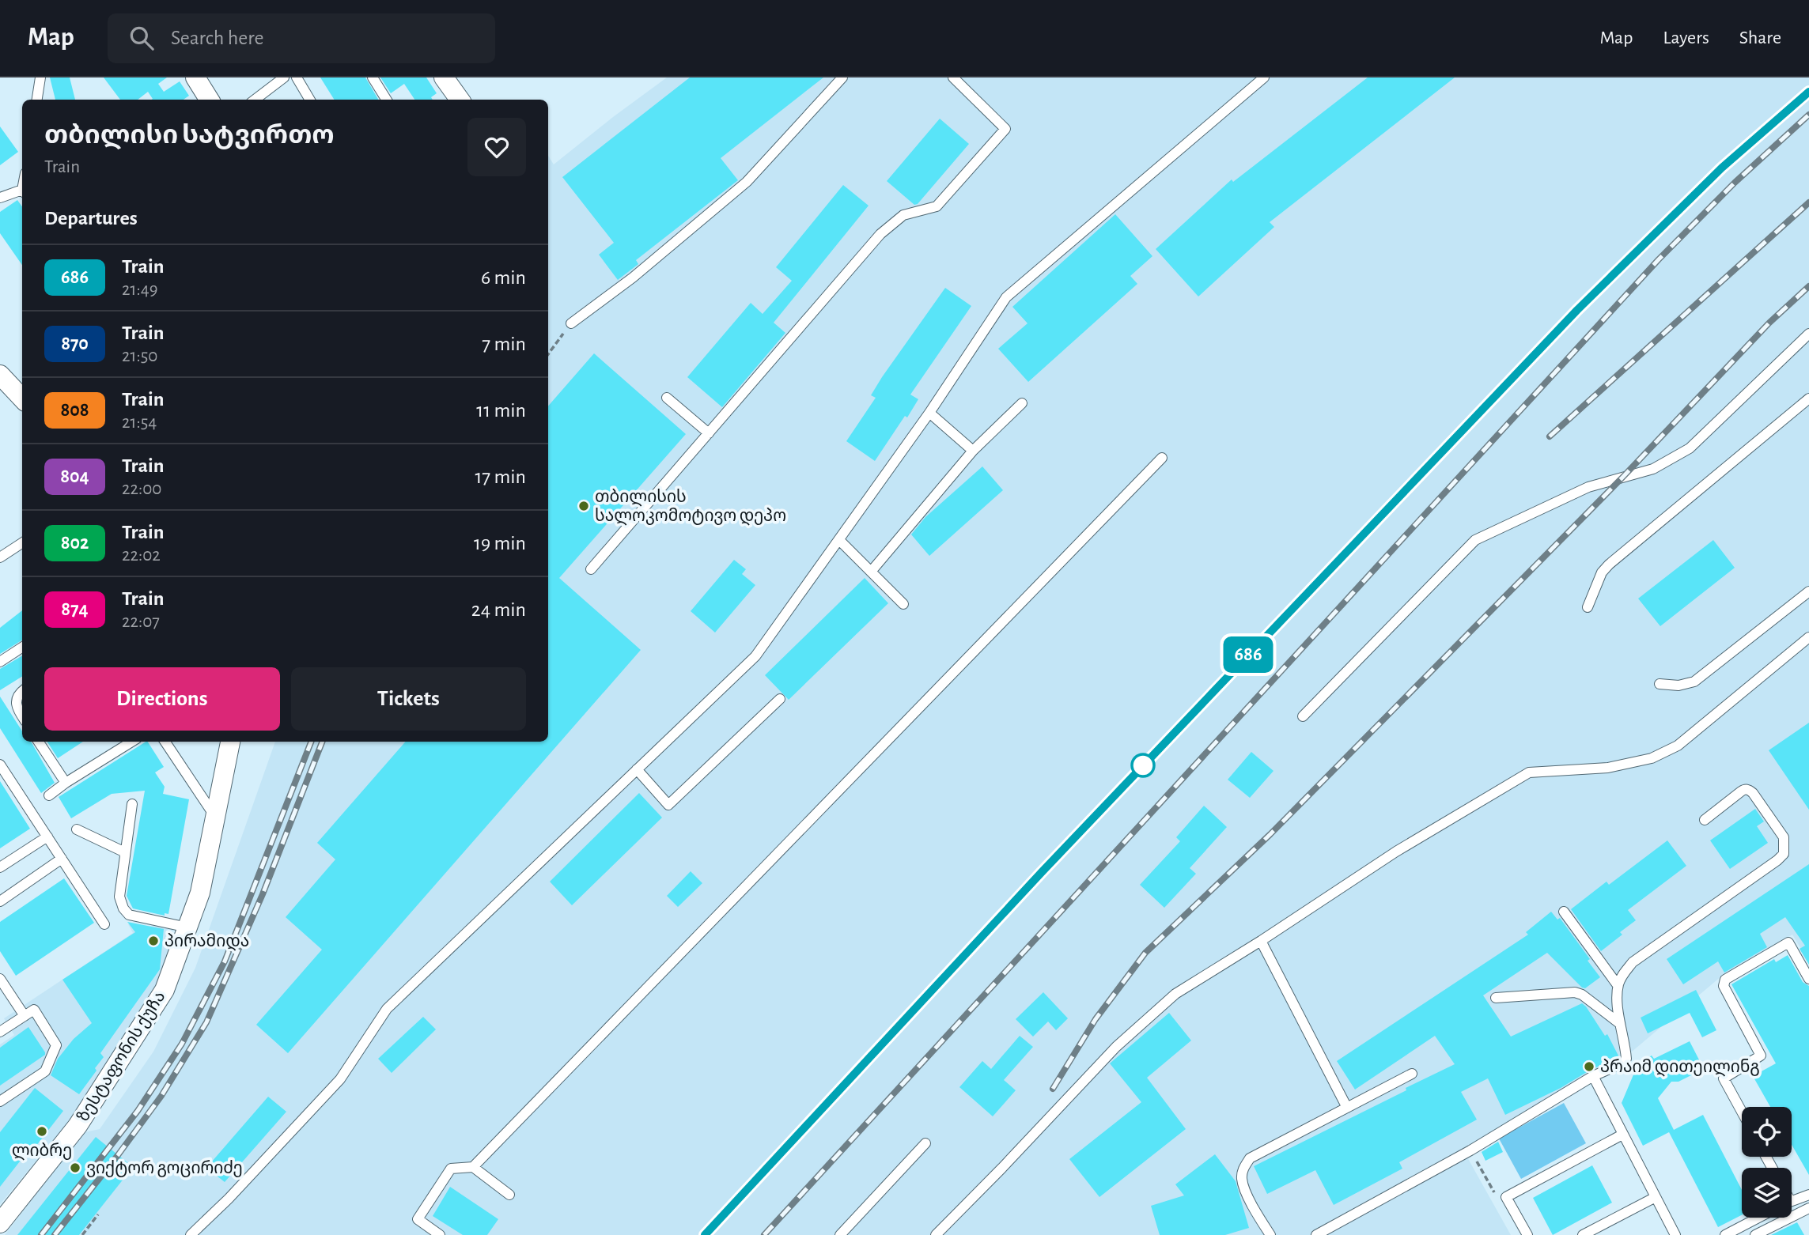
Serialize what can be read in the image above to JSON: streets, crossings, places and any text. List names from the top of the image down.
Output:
{
  "streets": {
    "street": ["ზესტაფონის ქუჩა"]
  },
  "places": [
    "თბილისის სალოკომოტივო დეპო",
    "პირამიდა",
    "პრაიმ დითეილინგ",
    "ლიბრე",
    "ვიქტორ გოცირიძე"
  ],
  "page": {
    "header": "Map",
    "search": "Search here",
    "nav": ["Map", "Layers", "Share"],
    "on_map": "686",
    "heading": [
      ["თბილისი სატვირთო", "Train"],
      "Departures"
    ],
    "list": [
      {
        "mark": "686",
        "name": "Train",
        "note": "21:49",
        "value": "6 min"
      },
      {
        "mark": "870",
        "name": "Train",
        "note": "21:50",
        "value": "7 min"
      },
      {
        "mark": "808",
        "name": "Train",
        "note": "21:54",
        "value": "11 min"
      },
      {
        "mark": "804",
        "name": "Train",
        "note": "22:00",
        "value": "17 min"
      },
      {
        "mark": "802",
        "name": "Train",
        "note": "22:02",
        "value": "19 min"
      },
      {
        "mark": "874",
        "name": "Train",
        "note": "22:07",
        "value": "24 min"
      }
    ],
    "buttons": ["Directions", "Tickets"]
  }
}
